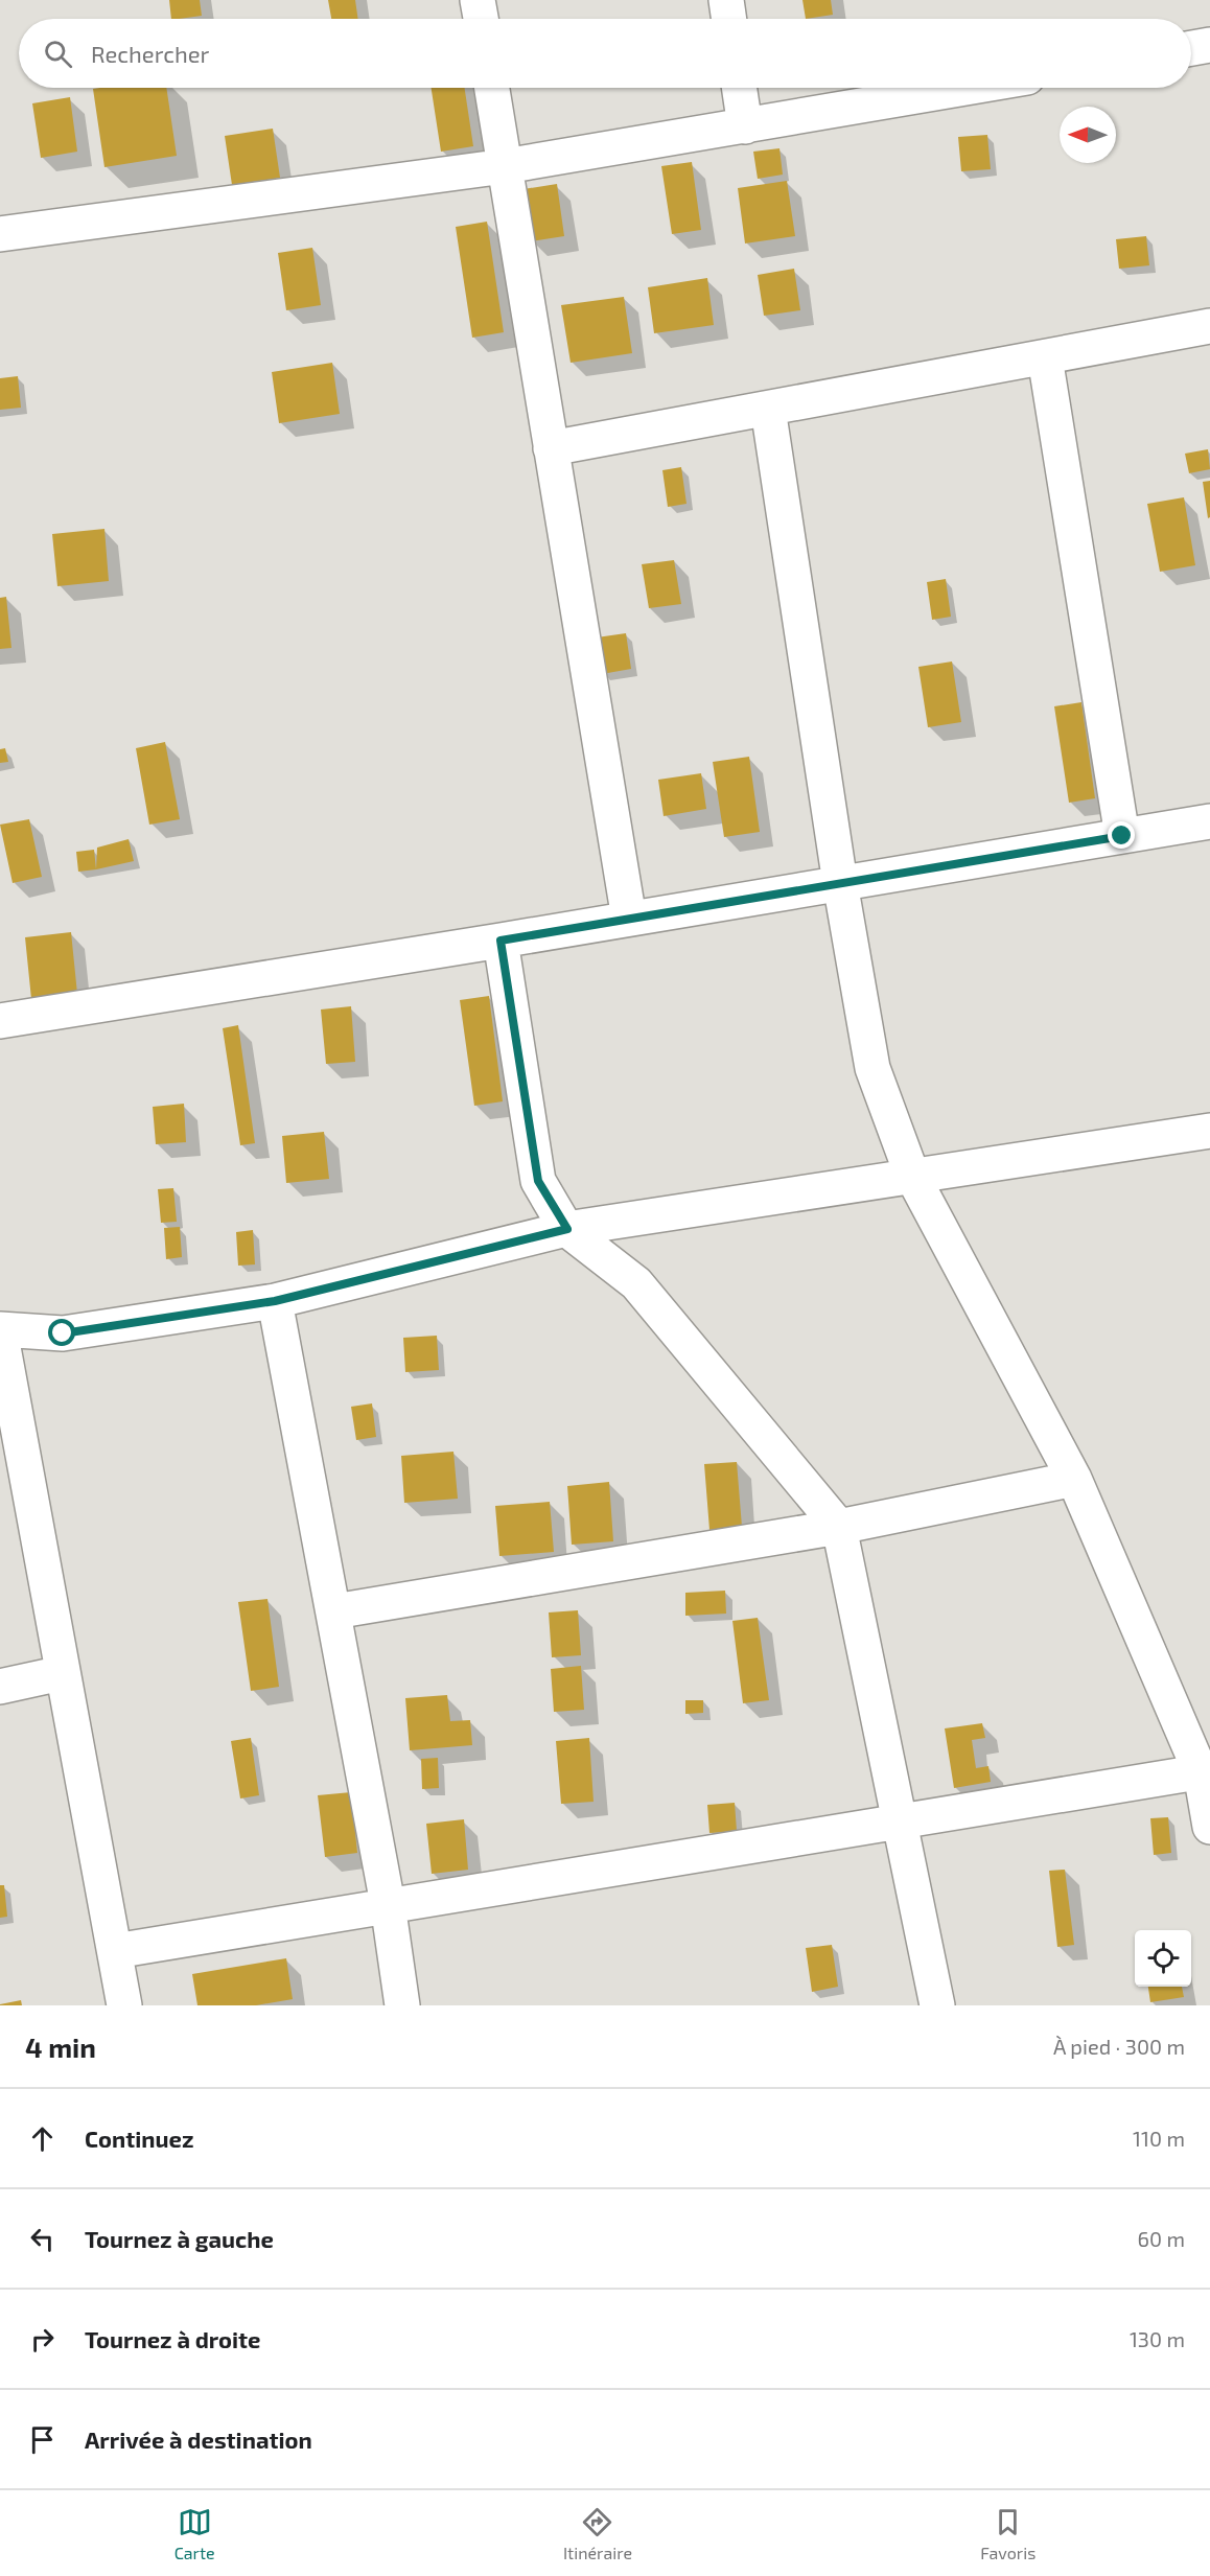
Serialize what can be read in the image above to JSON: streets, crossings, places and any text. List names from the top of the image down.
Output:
{
  "north": "left",
  "page": {
    "search": "Rechercher",
    "heading": ["4 min", "À pied · 300 m"],
    "list": [
      ["Continuez", "110 m"],
      ["Tournez à gauche", "60 m"],
      ["Tournez à droite", "130 m"],
      "Arrivée à destination"
    ],
    "nav": ["Carte", "Itinéraire", "Favoris"]
  }
}
